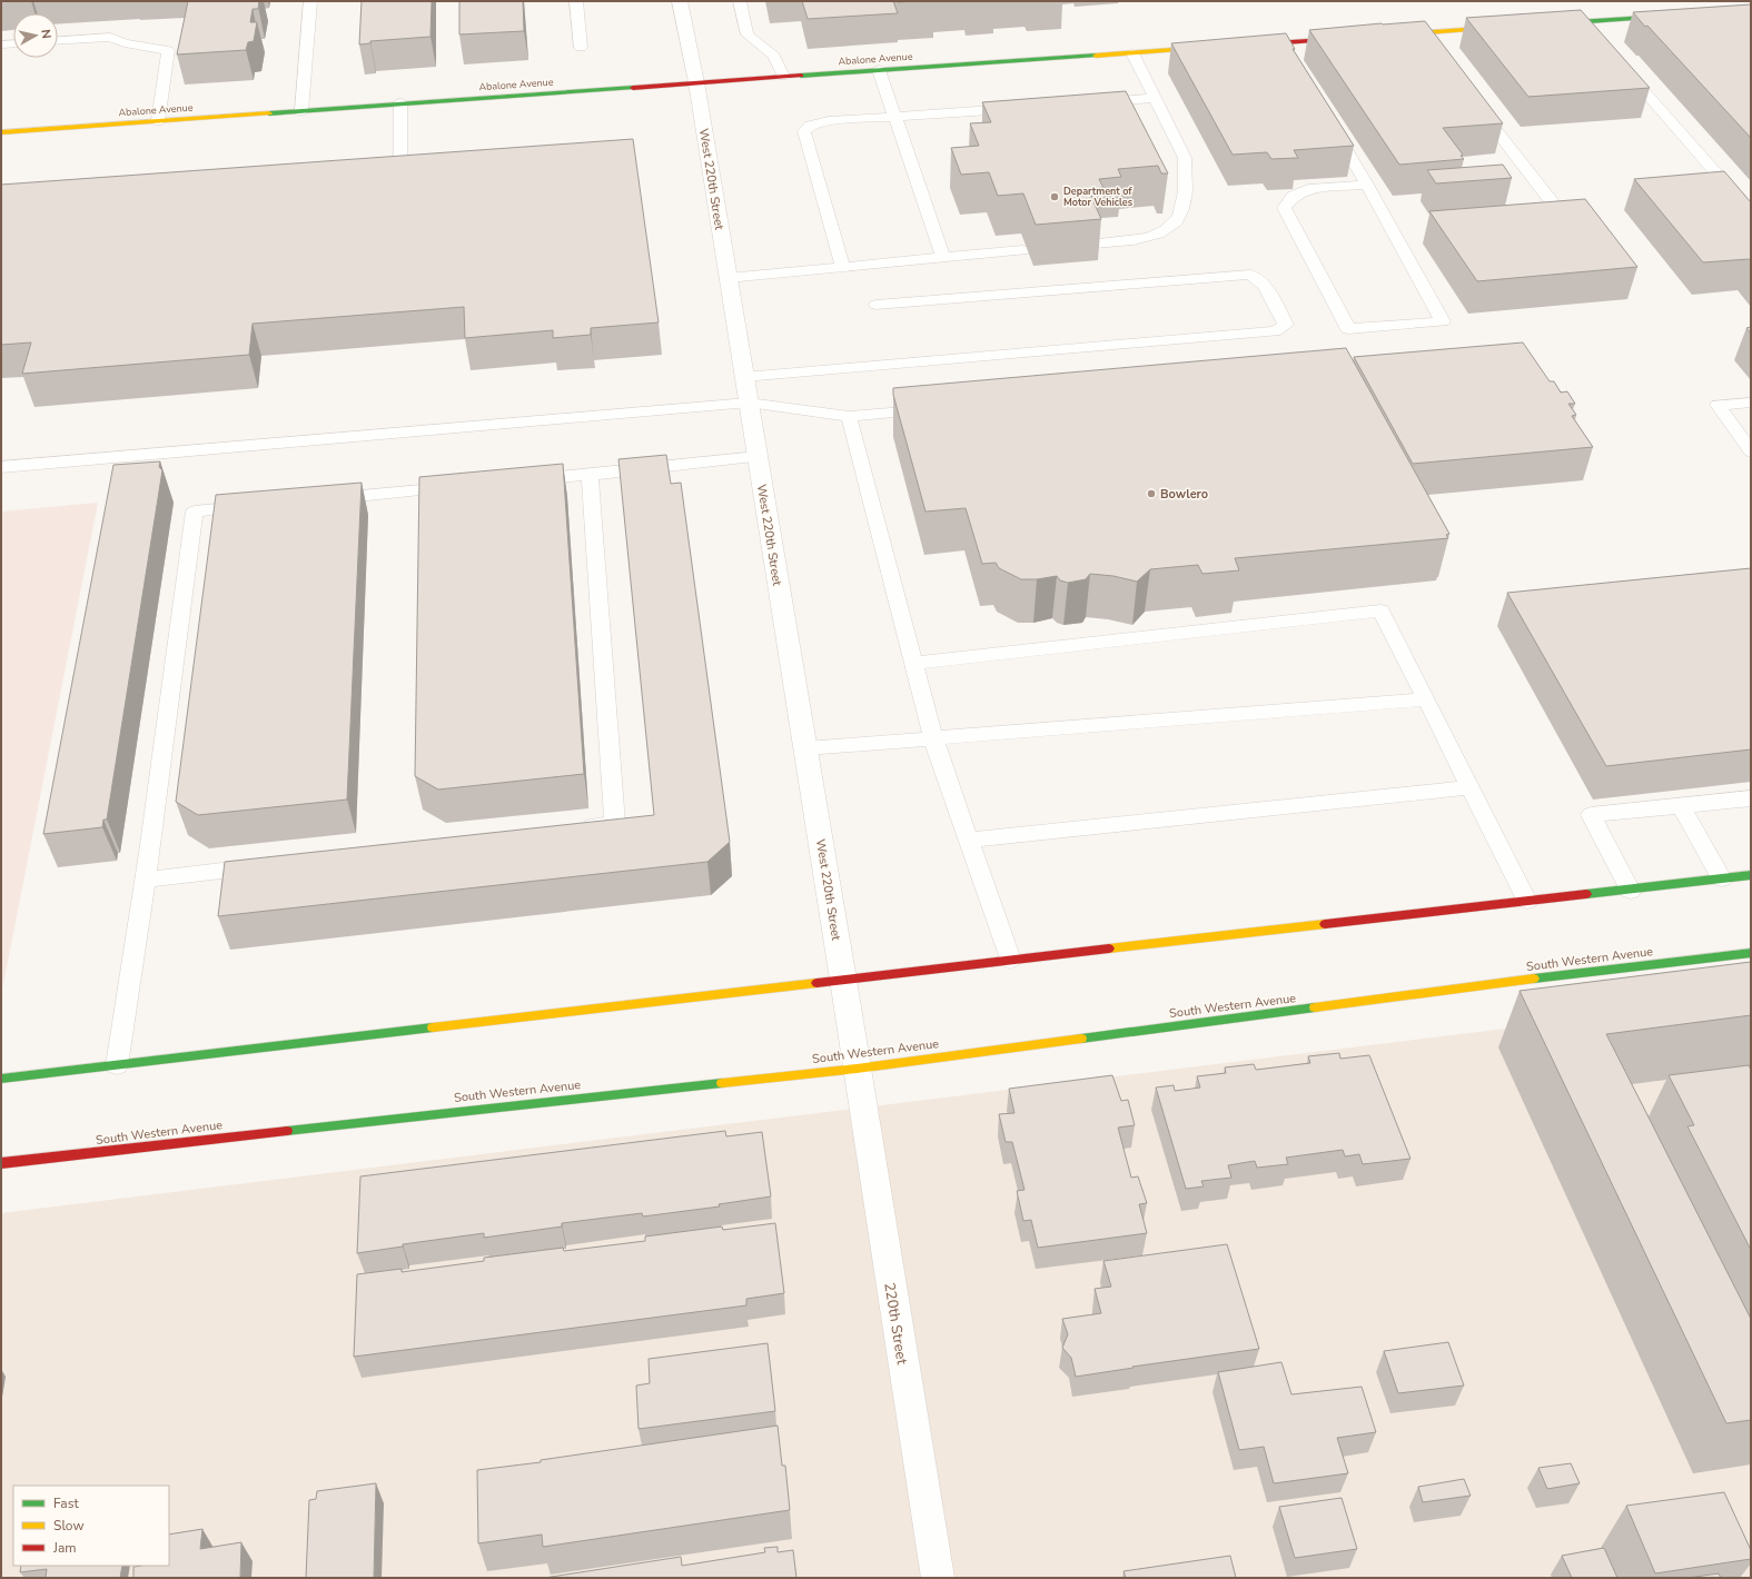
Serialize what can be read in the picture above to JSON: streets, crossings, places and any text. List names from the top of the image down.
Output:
{
  "streets": {
    "main road": ["Abalone Avenue", "South Western Avenue"],
    "street": ["West 220th Street", "220th Street"]
  },
  "crossings": [
    ["Abalone Avenue", "West 220th Street"],
    ["West 220th Street", "South Western Avenue"],
    ["West 220th Street", "220th Street"],
    ["South Western Avenue", "220th Street"]
  ],
  "places": ["Department of Motor Vehicles", "Bowlero"],
  "legend": ["Fast", "Slow", "Jam"],
  "north": "right"
}
